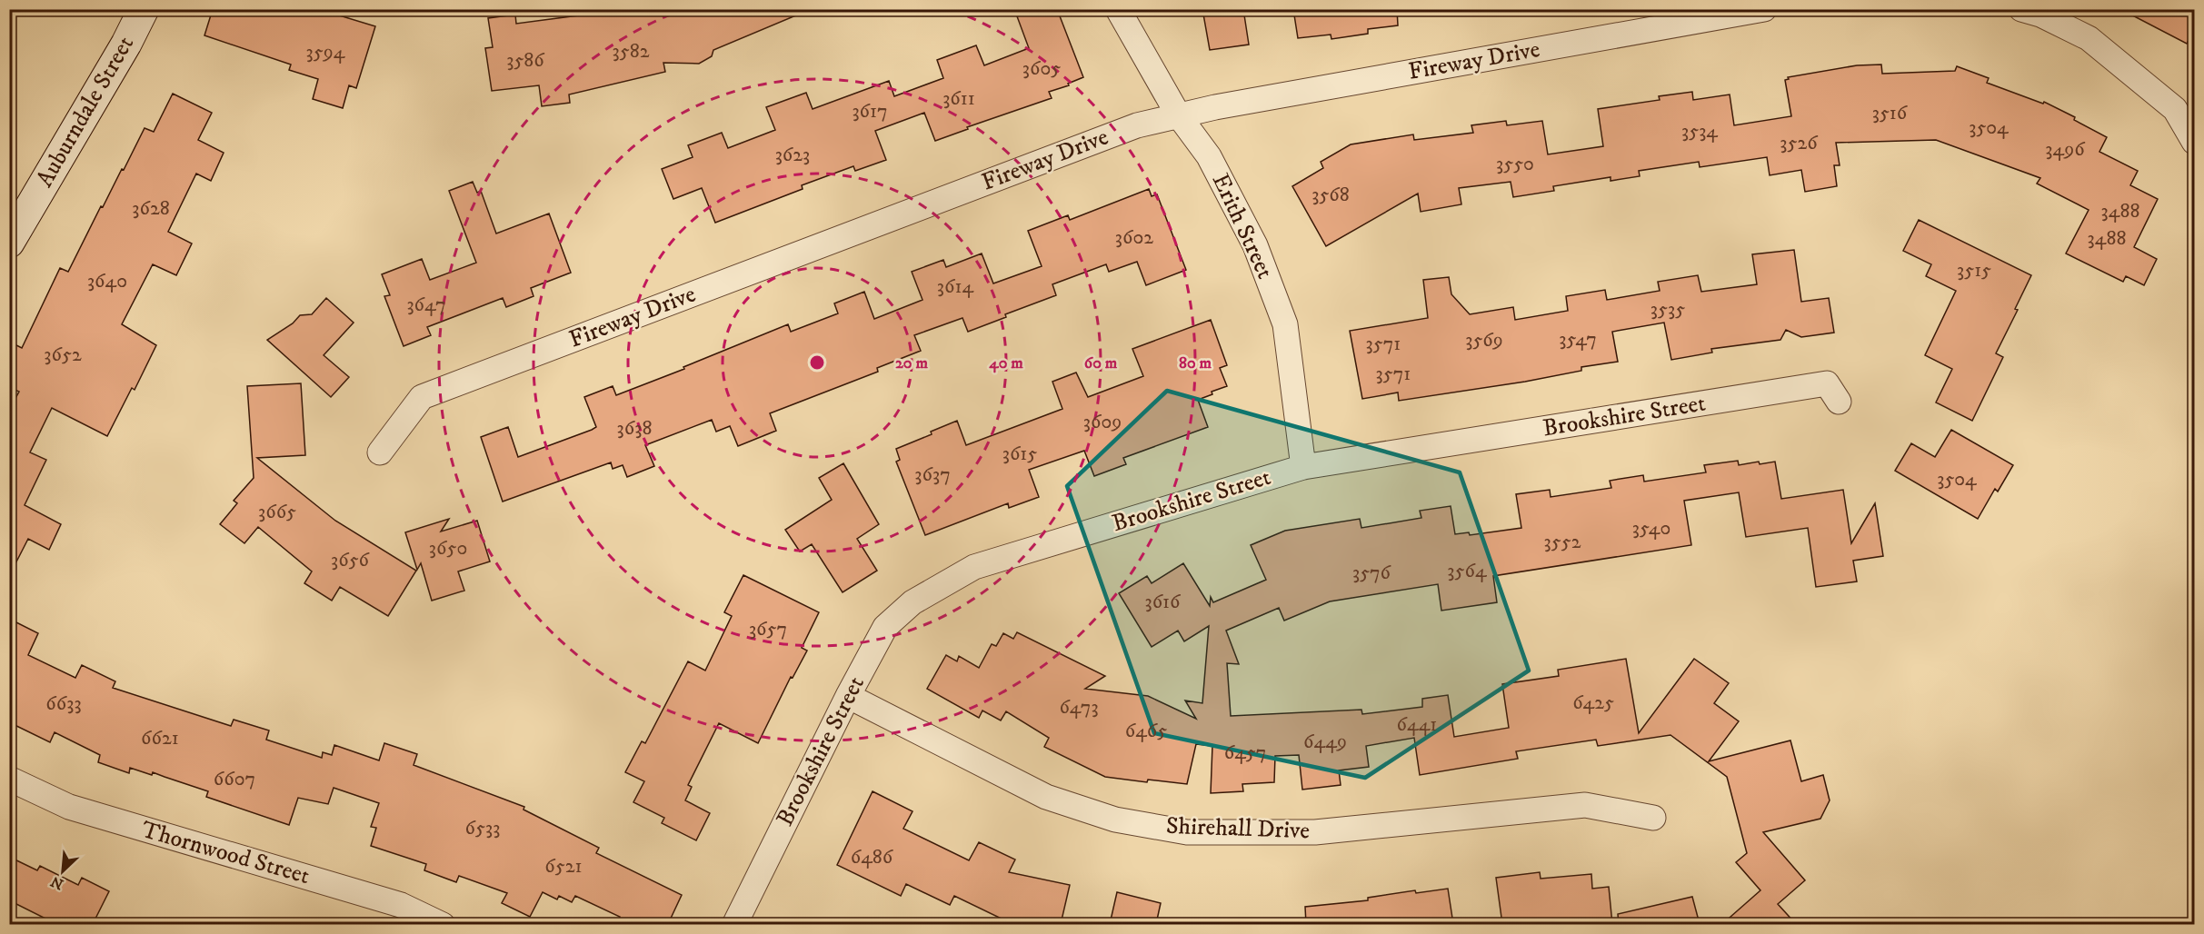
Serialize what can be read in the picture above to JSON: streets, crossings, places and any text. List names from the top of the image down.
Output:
{
  "streets": {
    "street": [
      "Fireway Drive",
      "Auburndale Street",
      "Erith Street",
      "Brookshire Street",
      "Shirehall Drive",
      "Thornwood Street"
    ]
  },
  "crossings": [
    ["Fireway Drive", "Erith Street"],
    ["Erith Street", "Brookshire Street"],
    ["Brookshire Street", "Shirehall Drive"]
  ],
  "house_numbers": [
    "3582",
    "3594",
    "3586",
    "3605",
    "3611",
    "3617",
    "3516",
    "3504",
    "3534",
    "3526",
    "3496",
    "3623",
    "3550",
    "3568",
    "3628",
    "3488",
    "3602",
    "3488",
    "3515",
    "3640",
    "3614",
    "3647",
    "3535",
    "3547",
    "3569",
    "3571",
    "3652",
    "3571",
    "3609",
    "3638",
    "3615",
    "3637",
    "3504",
    "3665",
    "3540",
    "3552",
    "3650",
    "3656",
    "3564",
    "3576",
    "3616",
    "3657",
    "6425",
    "6633",
    "6473",
    "6441",
    "6465",
    "6621",
    "6449",
    "6457",
    "6607",
    "6533",
    "6486",
    "6521"
  ],
  "north": "bottom left",
  "rings": [
    "20 m",
    "40 m",
    "60 m",
    "80 m"
  ]
}
